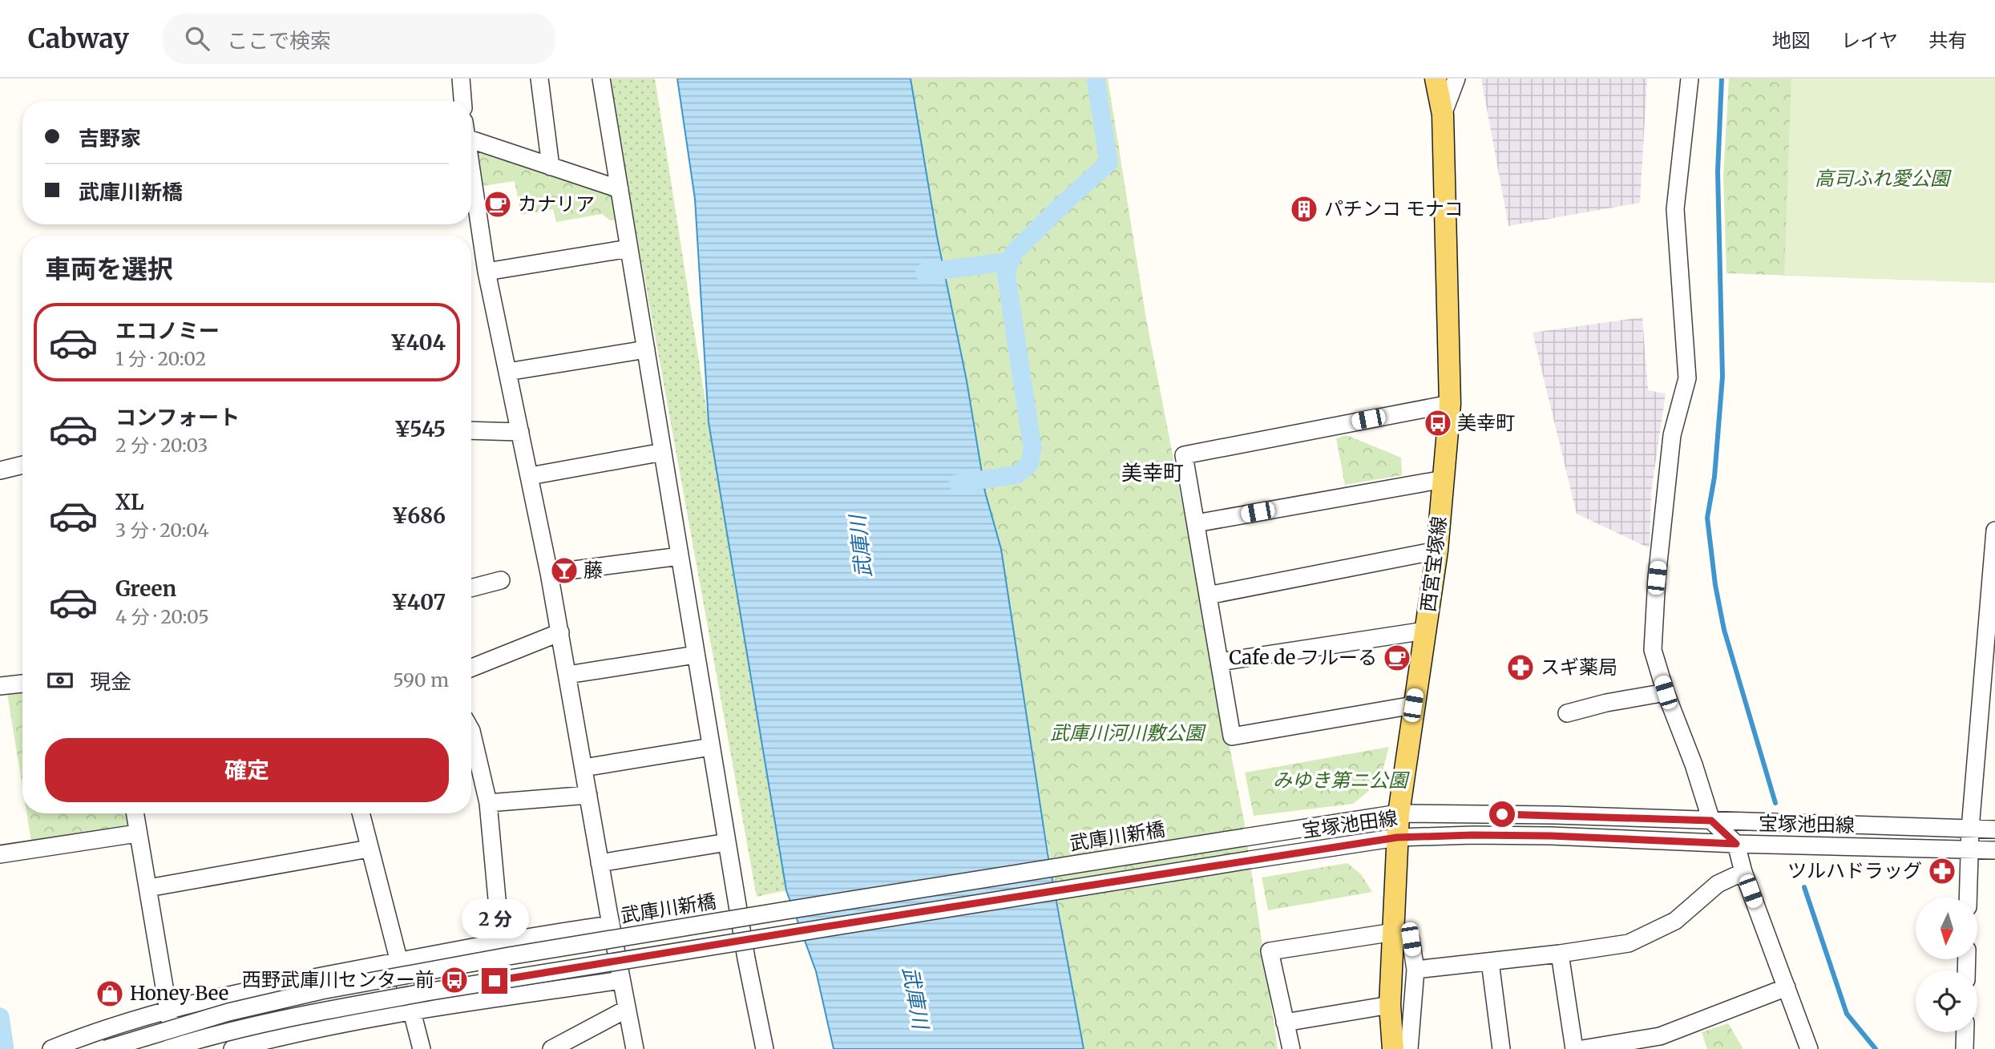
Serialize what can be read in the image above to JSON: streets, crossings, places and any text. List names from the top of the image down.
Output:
{
  "streets": {
    "main road": ["西宮宝塚線"],
    "street": ["宝塚池田線", "武庫川新橋"]
  },
  "crossings": [
    ["西宮宝塚線", "宝塚池田線"],
    ["西宮宝塚線", "武庫川新橋"]
  ],
  "districts": ["美幸町"],
  "water": ["武庫川"],
  "parks": ["高司ふれ愛公園", "武庫川河川敷公園", "みゆき第ニ公園"],
  "places": {
    "cafe": ["カナリア", "Cafe de フルーる"],
    "building": ["パチンコ モナコ"],
    "bus stop": ["美幸町", "西野武庫川センター前"],
    "bar": ["藤"],
    "pharmacy": ["スギ薬局", "ツルハドラッグ"],
    "shop": ["Honey Bee"]
  },
  "north": "bottom",
  "page": {
    "header": "Cabway",
    "search": "ここで検索",
    "nav": ["地図", "レイヤ", "共有"],
    "banner": ["吉野家", "武庫川新橋"],
    "heading": "車両を選択",
    "list": [
      {
        "name": "エコノミー",
        "note": "1 分 · 20:02",
        "value": "¥404"
      },
      {
        "name": "コンフォート",
        "note": "2 分 · 20:03",
        "value": "¥545"
      },
      {
        "name": "XL",
        "note": "3 分 · 20:04",
        "value": "¥686"
      },
      {
        "name": "Green",
        "note": "4 分 · 20:05",
        "value": "¥407"
      }
    ],
    "pay": ["現金", "590 m"],
    "buttons": "確定",
    "bubble": "2 分"
  }
}
